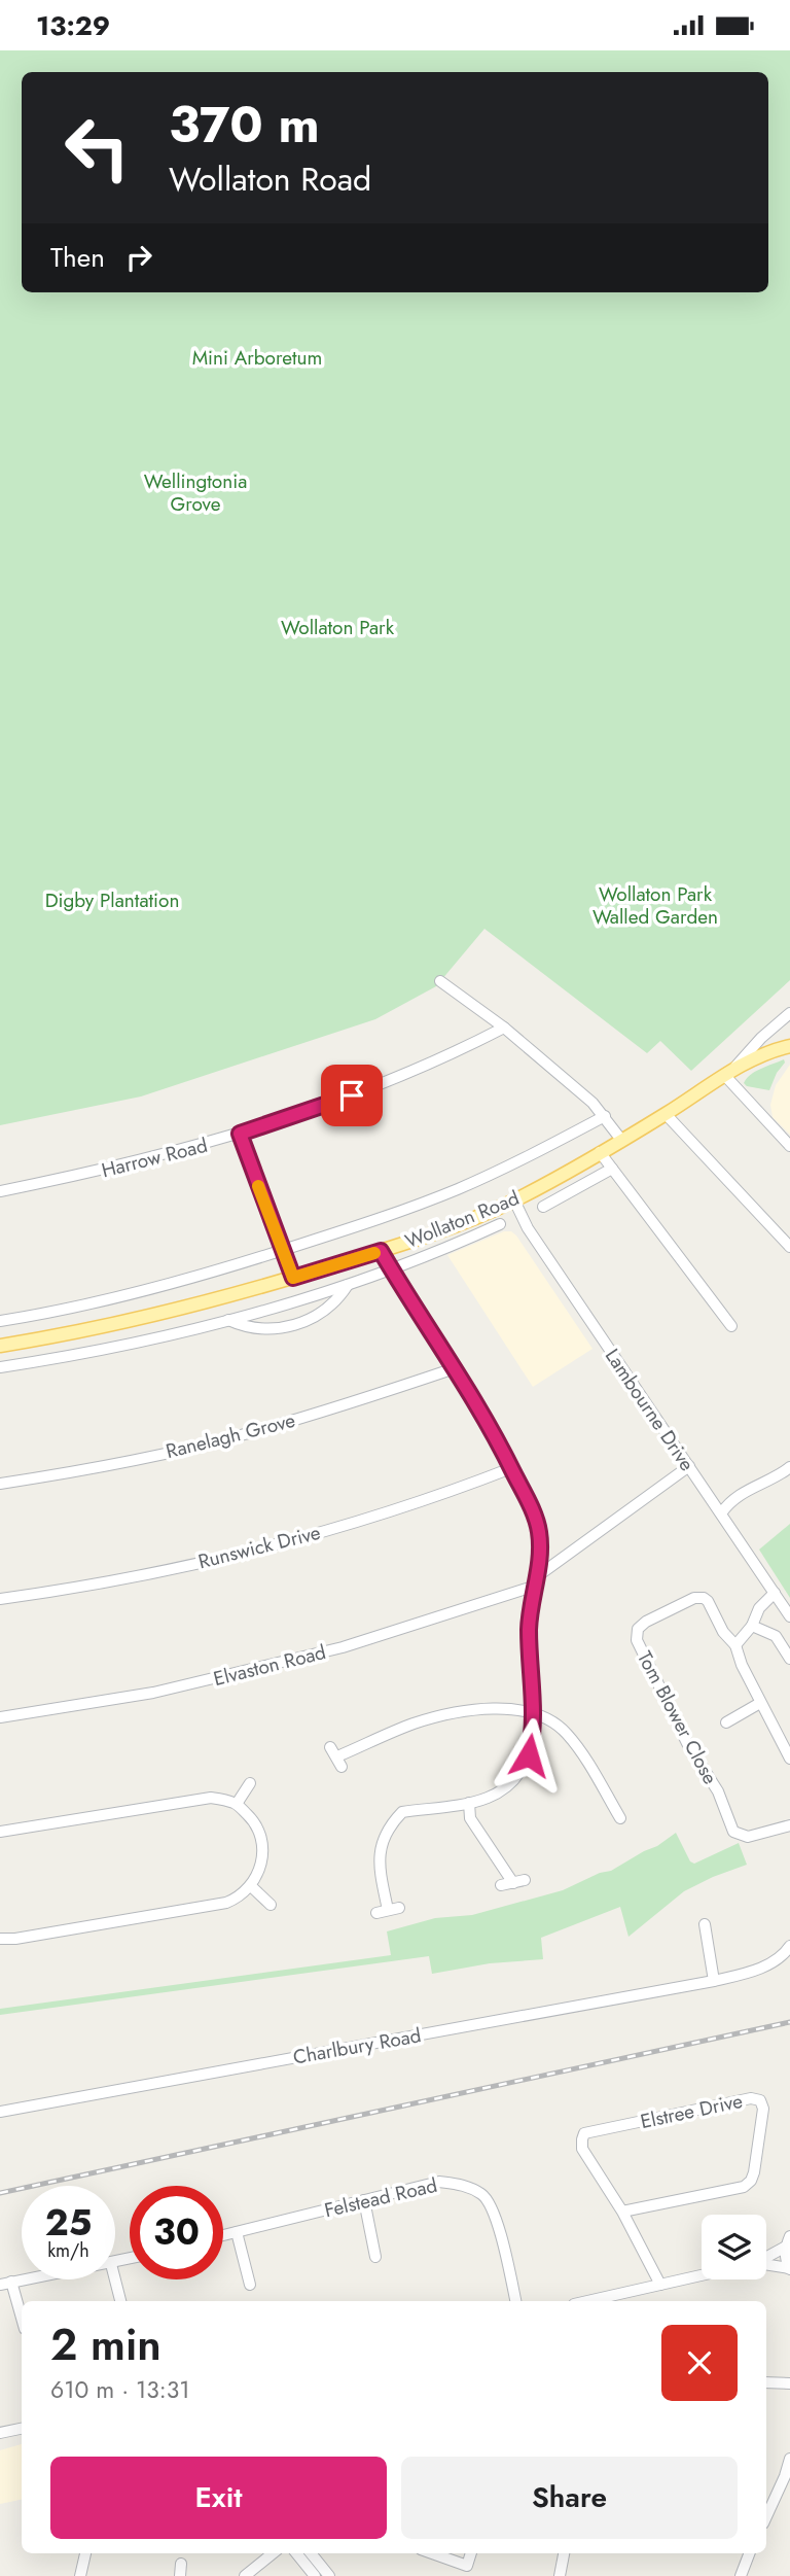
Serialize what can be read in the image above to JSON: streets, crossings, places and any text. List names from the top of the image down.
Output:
{
  "streets": {
    "main road": ["Wollaton Road"],
    "street": [
      "Harrow Road",
      "Lambourne Drive",
      "Ranelagh Grove",
      "Runswick Drive",
      "Elvaston Road",
      "Tom Blower Close",
      "Charlbury Road",
      "Elstree Drive",
      "Felstead Road"
    ]
  },
  "crossings": [
    ["Wollaton Road", "Lambourne Drive"],
    ["Lambourne Drive", "Elvaston Road"]
  ],
  "parks": [
    "Mini Arboretum",
    "Wellingtonia Grove",
    "Wollaton Park",
    "Wollaton Park Walled Garden",
    "Digby Plantation"
  ],
  "page": {
    "status": "13:29",
    "turn": ["370 m", "Wollaton Road"],
    "then": "Then",
    "speed": "25 km/h",
    "limit": "30",
    "heading": ["2 min", "610 m · 13:31"],
    "buttons": ["Exit", "Share"]
  }
}
